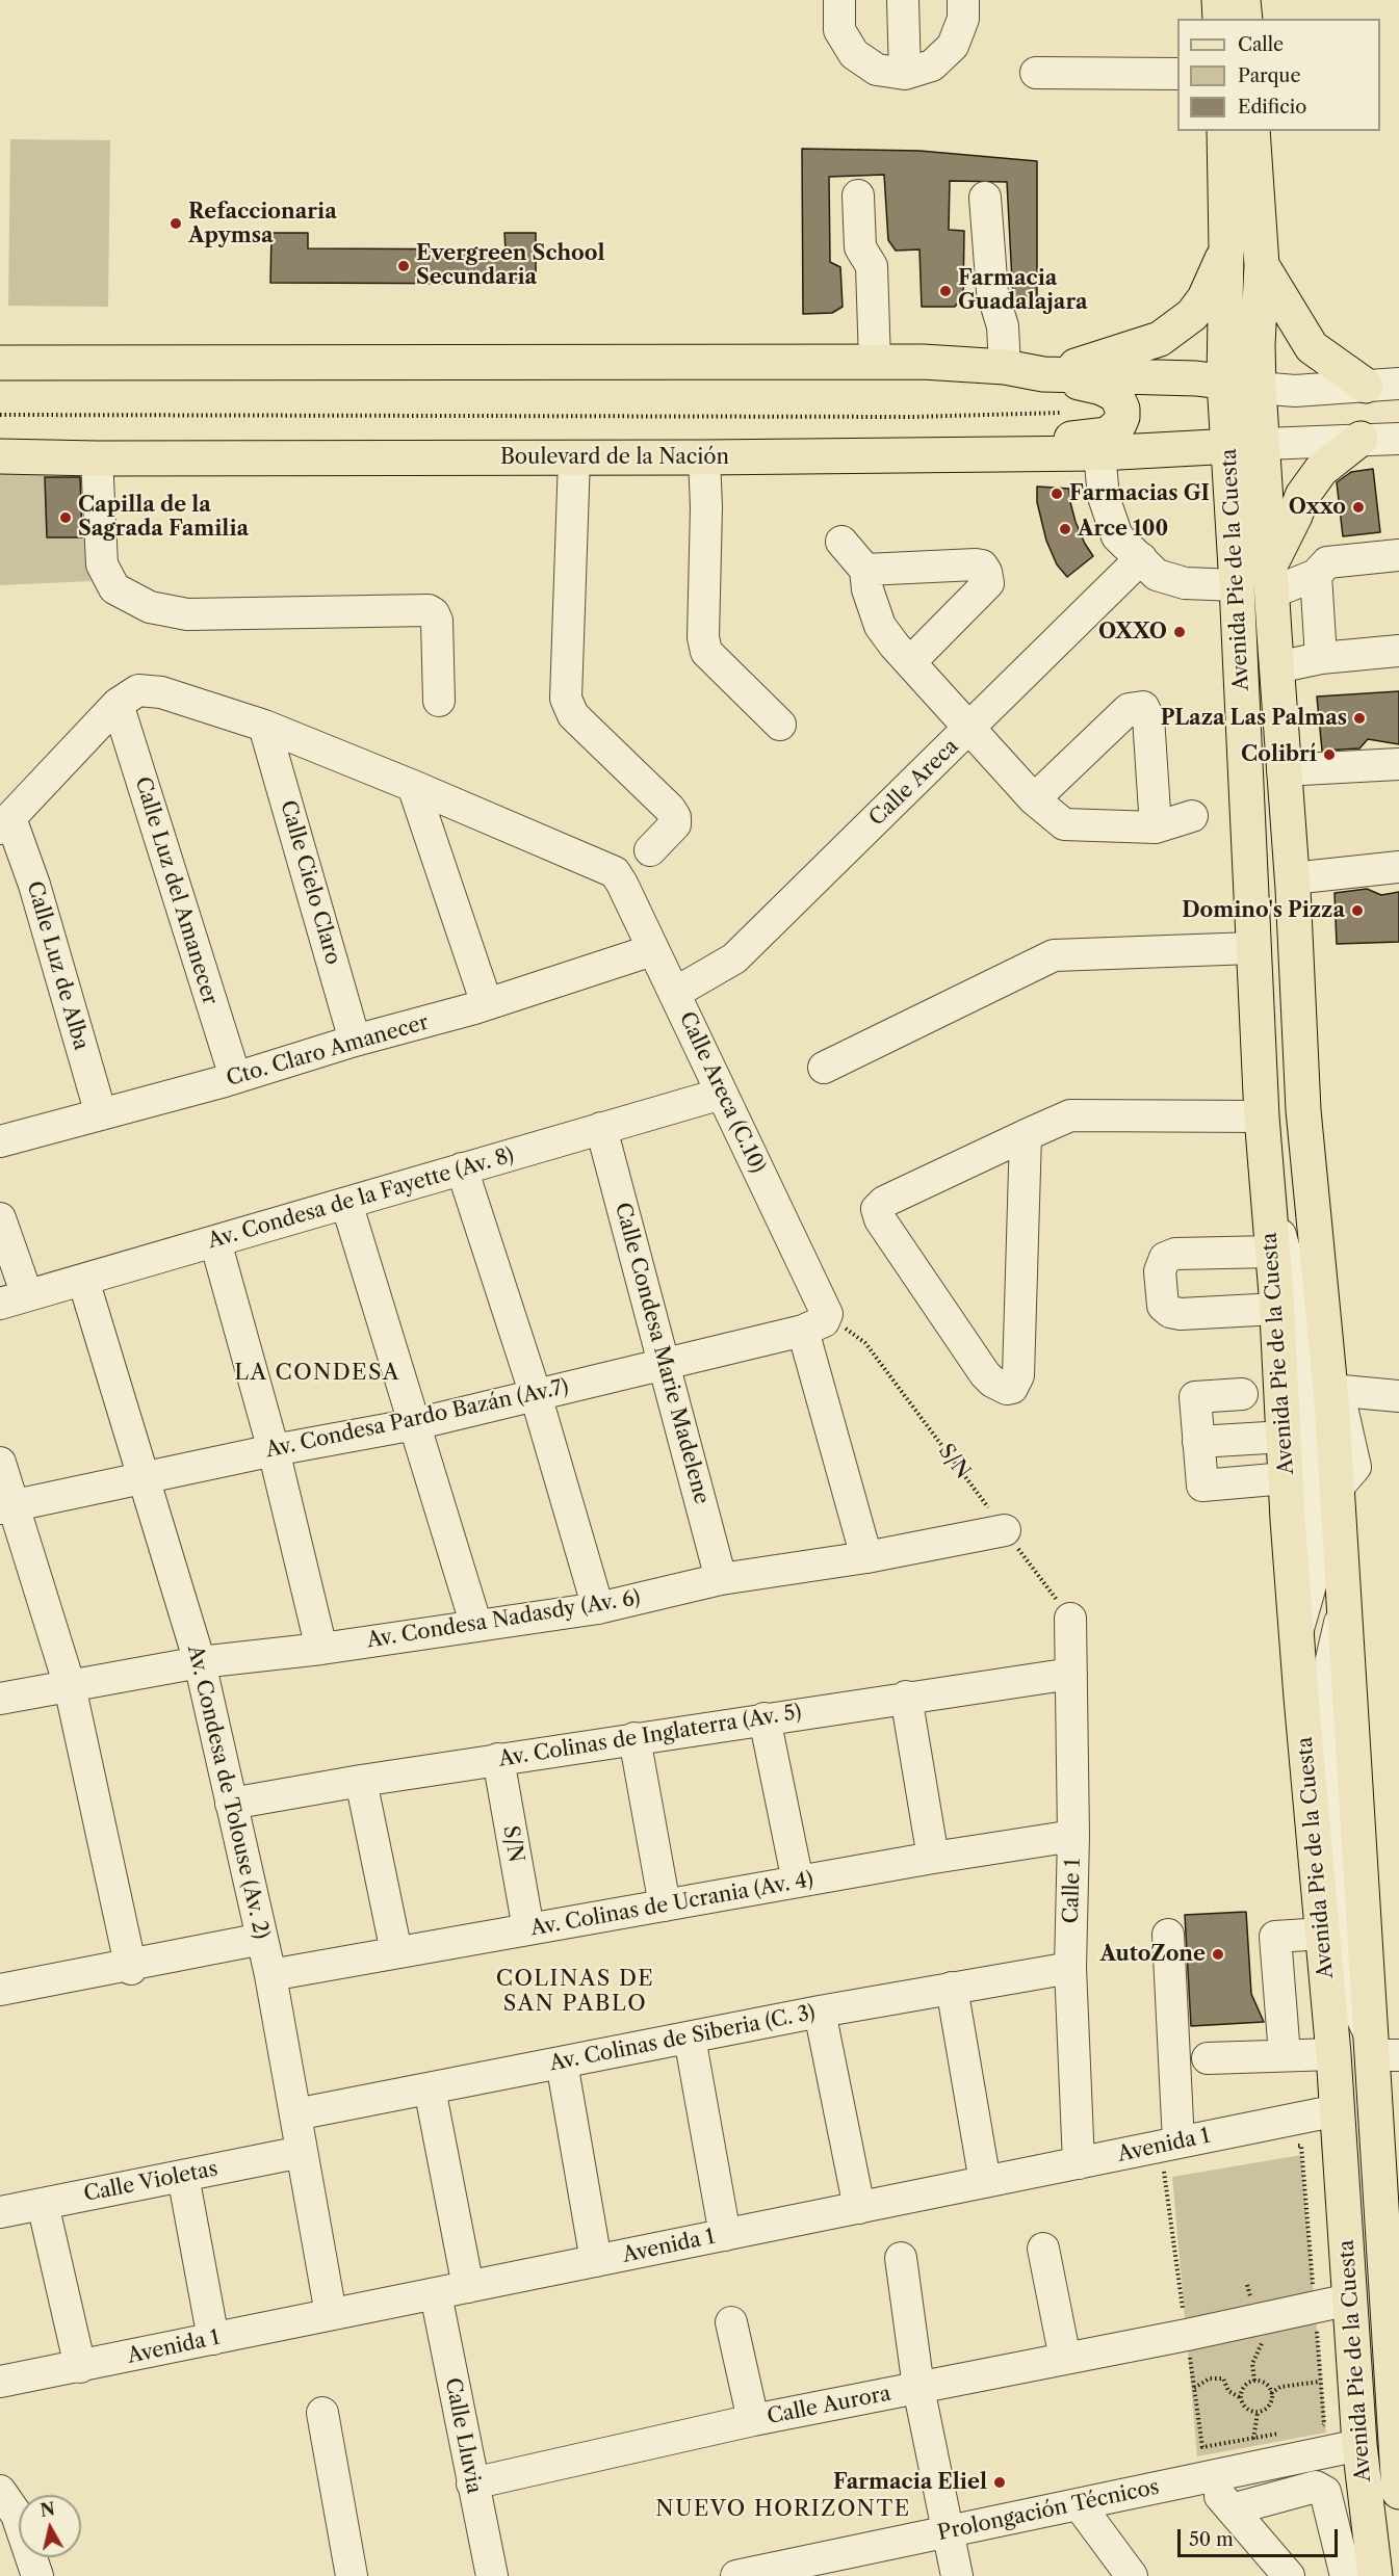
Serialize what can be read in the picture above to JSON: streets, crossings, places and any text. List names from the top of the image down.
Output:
{
  "streets": {
    "main road": ["Boulevard de la Nación", "Avenida Pie de la Cuesta"],
    "street": [
      "Calle Areca",
      "Calle Cielo Claro",
      "Calle Luz del Amanecer",
      "Calle Luz de Alba",
      "Cto. Claro Amanecer",
      "Calle Areca (C.10)",
      "Av. Condesa de la Fayette (Av. 8)",
      "Calle Condesa Marie Madelene",
      "Av. Condesa Pardo Bazán (Av.7)",
      "S/N",
      "Av. Condesa Nadasdy (Av. 6)",
      "Av. Colinas de Inglaterra (Av. 5)",
      "Av. Condesa de Tolouse (Av. 2)",
      "Calle 1",
      "Av. Colinas de Ucrania (Av. 4)",
      "Av. Colinas de Siberia (C. 3)",
      "Avenida 1",
      "Calle Violetas",
      "Calle Aurora",
      "Calle Lluvia",
      "Prolongación Técnicos"
    ]
  },
  "crossings": [
    ["Boulevard de la Nación", "Avenida Pie de la Cuesta"],
    ["Avenida Pie de la Cuesta", "Avenida 1"],
    ["Avenida Pie de la Cuesta", "Calle Aurora"],
    ["Avenida Pie de la Cuesta", "Prolongación Técnicos"],
    ["Calle Areca", "Calle Areca (C.10)"],
    ["Calle Cielo Claro", "Cto. Claro Amanecer"],
    ["Calle Luz del Amanecer", "Cto. Claro Amanecer"],
    ["Calle Luz de Alba", "Cto. Claro Amanecer"],
    ["Cto. Claro Amanecer", "Calle Areca (C.10)"],
    ["Calle Areca (C.10)", "Av. Condesa de la Fayette (Av. 8)"],
    ["Calle Areca (C.10)", "Av. Condesa Pardo Bazán (Av.7)"],
    ["Calle Areca (C.10)", "S/N"],
    ["Calle Areca (C.10)", "Av. Condesa Nadasdy (Av. 6)"],
    ["Av. Condesa de la Fayette (Av. 8)", "Calle Condesa Marie Madelene"],
    ["Av. Condesa de la Fayette (Av. 8)", "Av. Condesa de Tolouse (Av. 2)"],
    ["Calle Condesa Marie Madelene", "Av. Condesa Pardo Bazán (Av.7)"],
    ["Calle Condesa Marie Madelene", "Av. Condesa Nadasdy (Av. 6)"],
    ["Av. Condesa Pardo Bazán (Av.7)", "S/N"],
    ["Av. Condesa Pardo Bazán (Av.7)", "Av. Condesa de Tolouse (Av. 2)"],
    ["S/N", "Av. Condesa Nadasdy (Av. 6)"],
    ["S/N", "Av. Colinas de Inglaterra (Av. 5)"],
    ["S/N", "Calle 1"],
    ["S/N", "Av. Colinas de Ucrania (Av. 4)"],
    ["Av. Condesa Nadasdy (Av. 6)", "Av. Condesa de Tolouse (Av. 2)"],
    ["Av. Colinas de Inglaterra (Av. 5)", "Av. Condesa de Tolouse (Av. 2)"],
    ["Av. Colinas de Inglaterra (Av. 5)", "Calle 1"],
    ["Av. Condesa de Tolouse (Av. 2)", "Av. Colinas de Ucrania (Av. 4)"],
    ["Av. Condesa de Tolouse (Av. 2)", "Av. Colinas de Siberia (C. 3)"],
    ["Av. Condesa de Tolouse (Av. 2)", "Avenida 1"],
    ["Av. Condesa de Tolouse (Av. 2)", "Calle Violetas"],
    ["Calle 1", "Av. Colinas de Ucrania (Av. 4)"],
    ["Calle 1", "Av. Colinas de Siberia (C. 3)"],
    ["Calle 1", "Avenida 1"],
    ["Avenida 1", "Calle Lluvia"],
    ["Calle Aurora", "Calle Lluvia"]
  ],
  "districts": ["LA CONDESA", "COLINAS DE SAN PABLO", "NUEVO HORIZONTE"],
  "places": [
    "Refaccionaria Apymsa",
    "Evergreen School Secundaria",
    "Farmacia Guadalajara",
    "Farmacias GI",
    "Oxxo",
    "Capilla de la Sagrada Familia",
    "Arce 100",
    "OXXO",
    "PLaza Las Palmas",
    "Colibrí",
    "Domino's Pizza",
    "AutoZone",
    "Farmacia Eliel"
  ],
  "legend": ["Calle", "Parque", "Edificio"],
  "scale_bar": "50 m",
  "north": "top"
}
